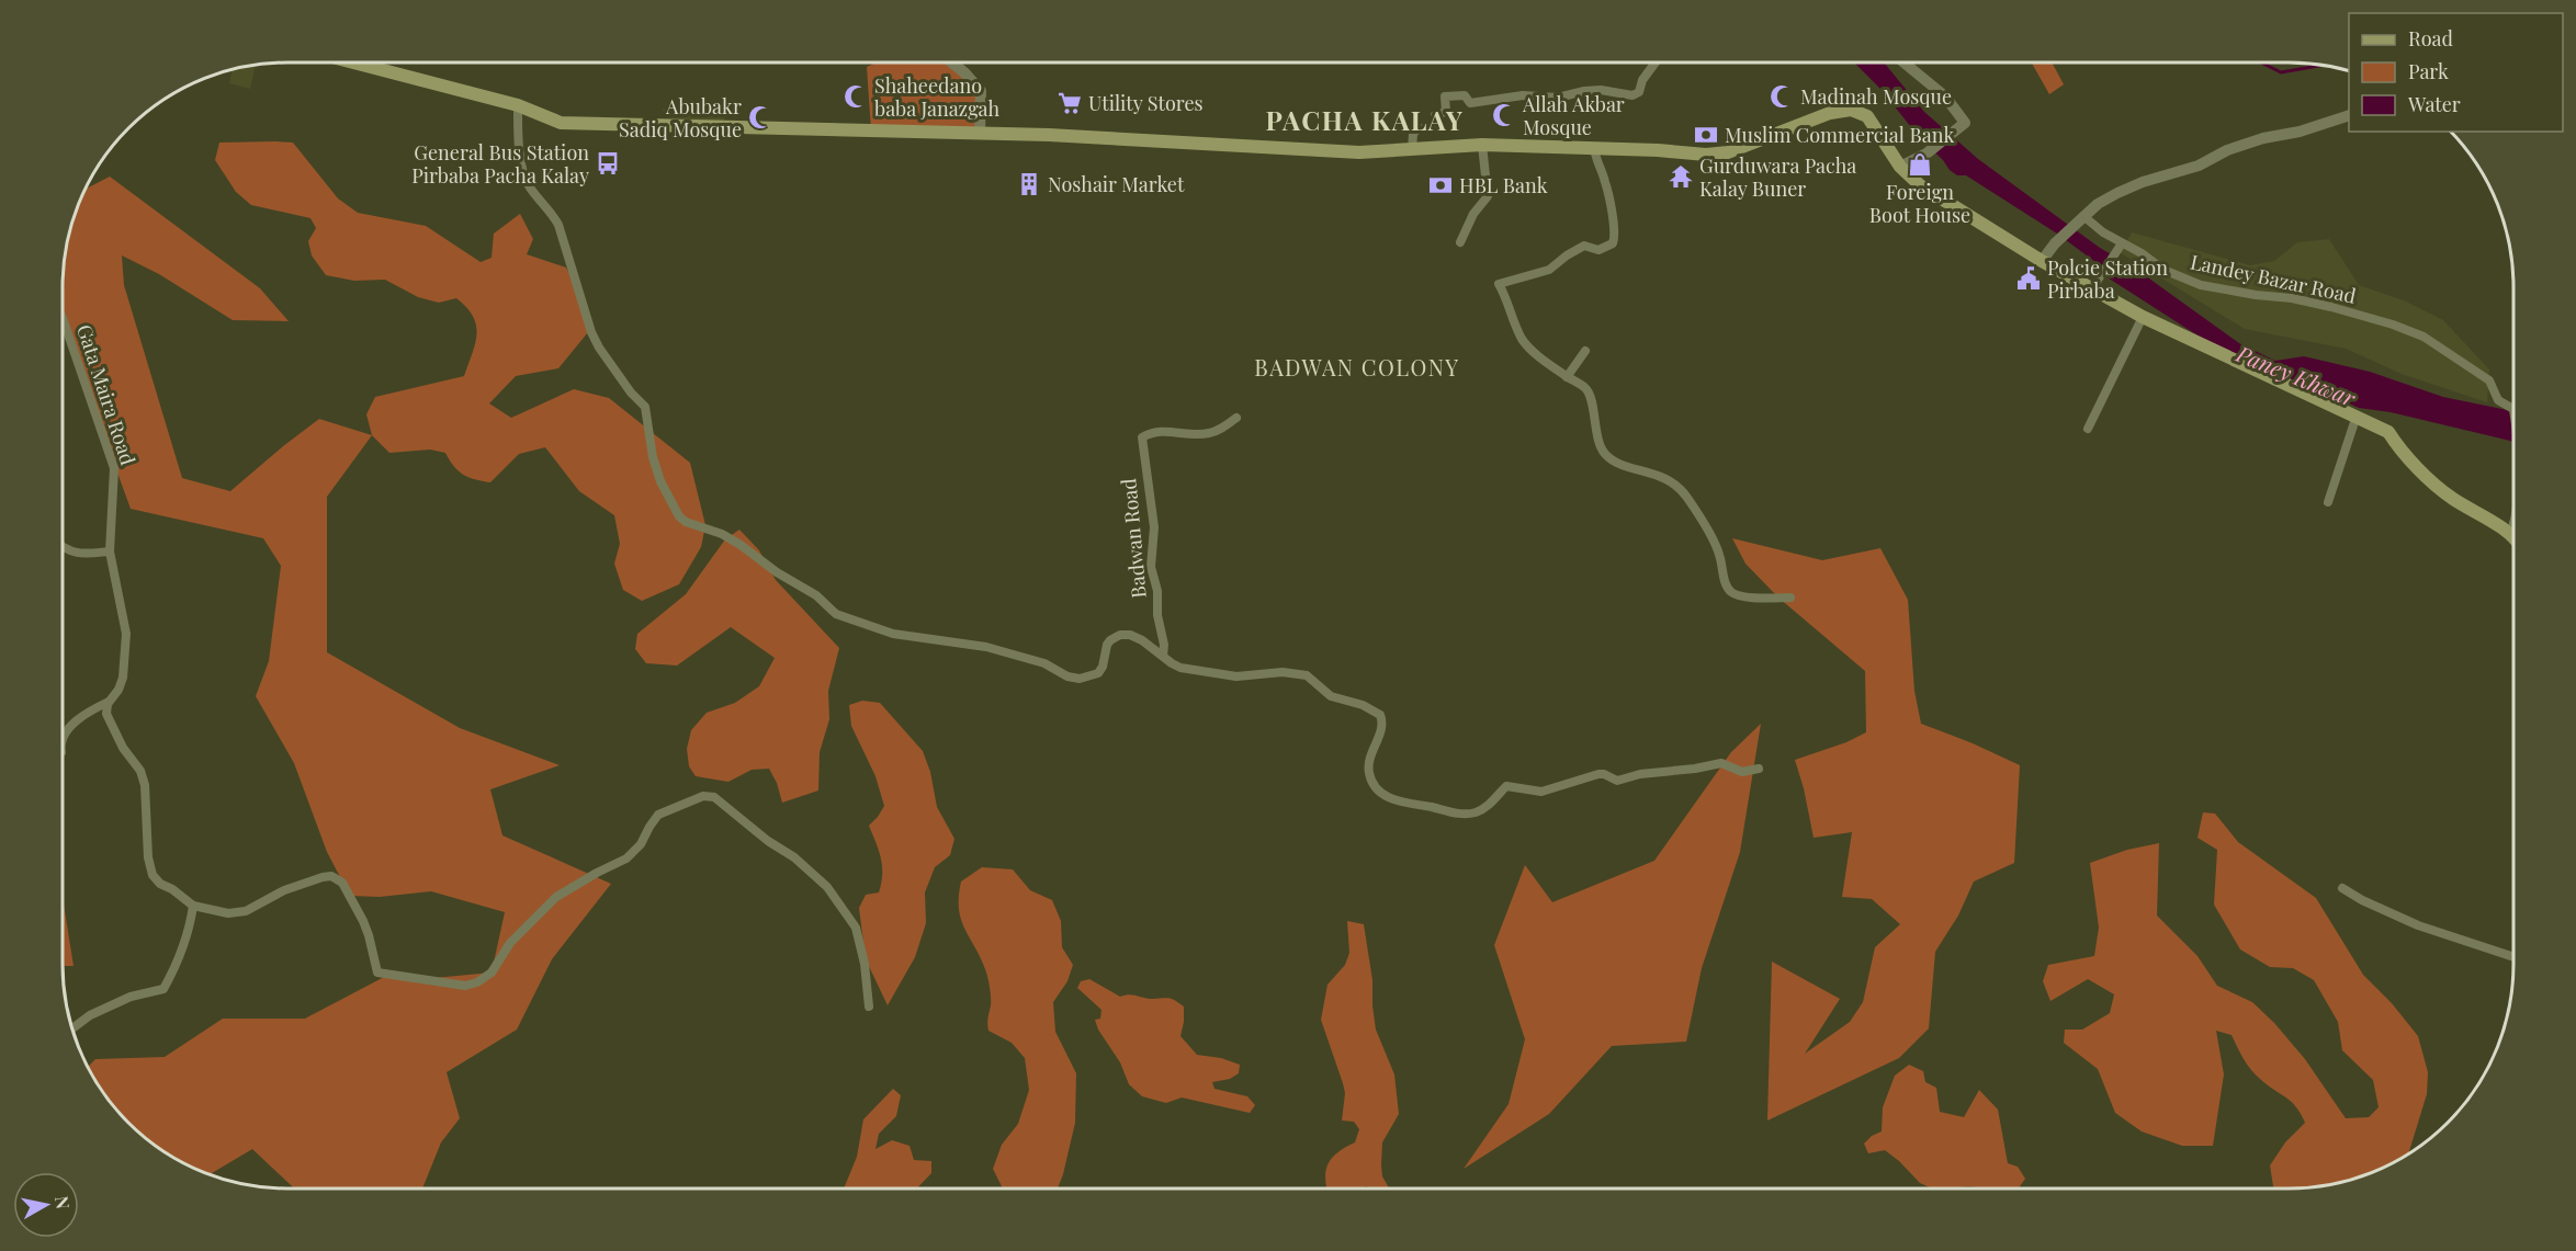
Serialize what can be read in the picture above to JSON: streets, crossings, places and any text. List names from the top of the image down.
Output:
{
  "streets": {
    "street": ["Landey Bazar Road", "Gata Maira Road", "Badwan Road"]
  },
  "districts": ["PACHA KALAY", "BADWAN COLONY"],
  "water": ["Paney Khwar"],
  "places": {
    "mosque": [
      "Shaheedano baba Janazgah",
      "Madinah Mosque",
      "Allah Akbar Mosque",
      "Abubakr Sadiq Mosque"
    ],
    "supermarket": ["Utility Stores"],
    "bank": ["Muslim Commercial Bank", "HBL Bank"],
    "bus stop": ["General Bus Station Pirbaba Pacha Kalay"],
    "shop": ["Foreign Boot House"],
    "temple": ["Gurduwara Pacha Kalay Buner"],
    "building": ["Noshair Market"],
    "public building": ["Polcie Station Pirbaba"]
  },
  "legend": ["Road", "Park", "Water"],
  "north": "right"
}
